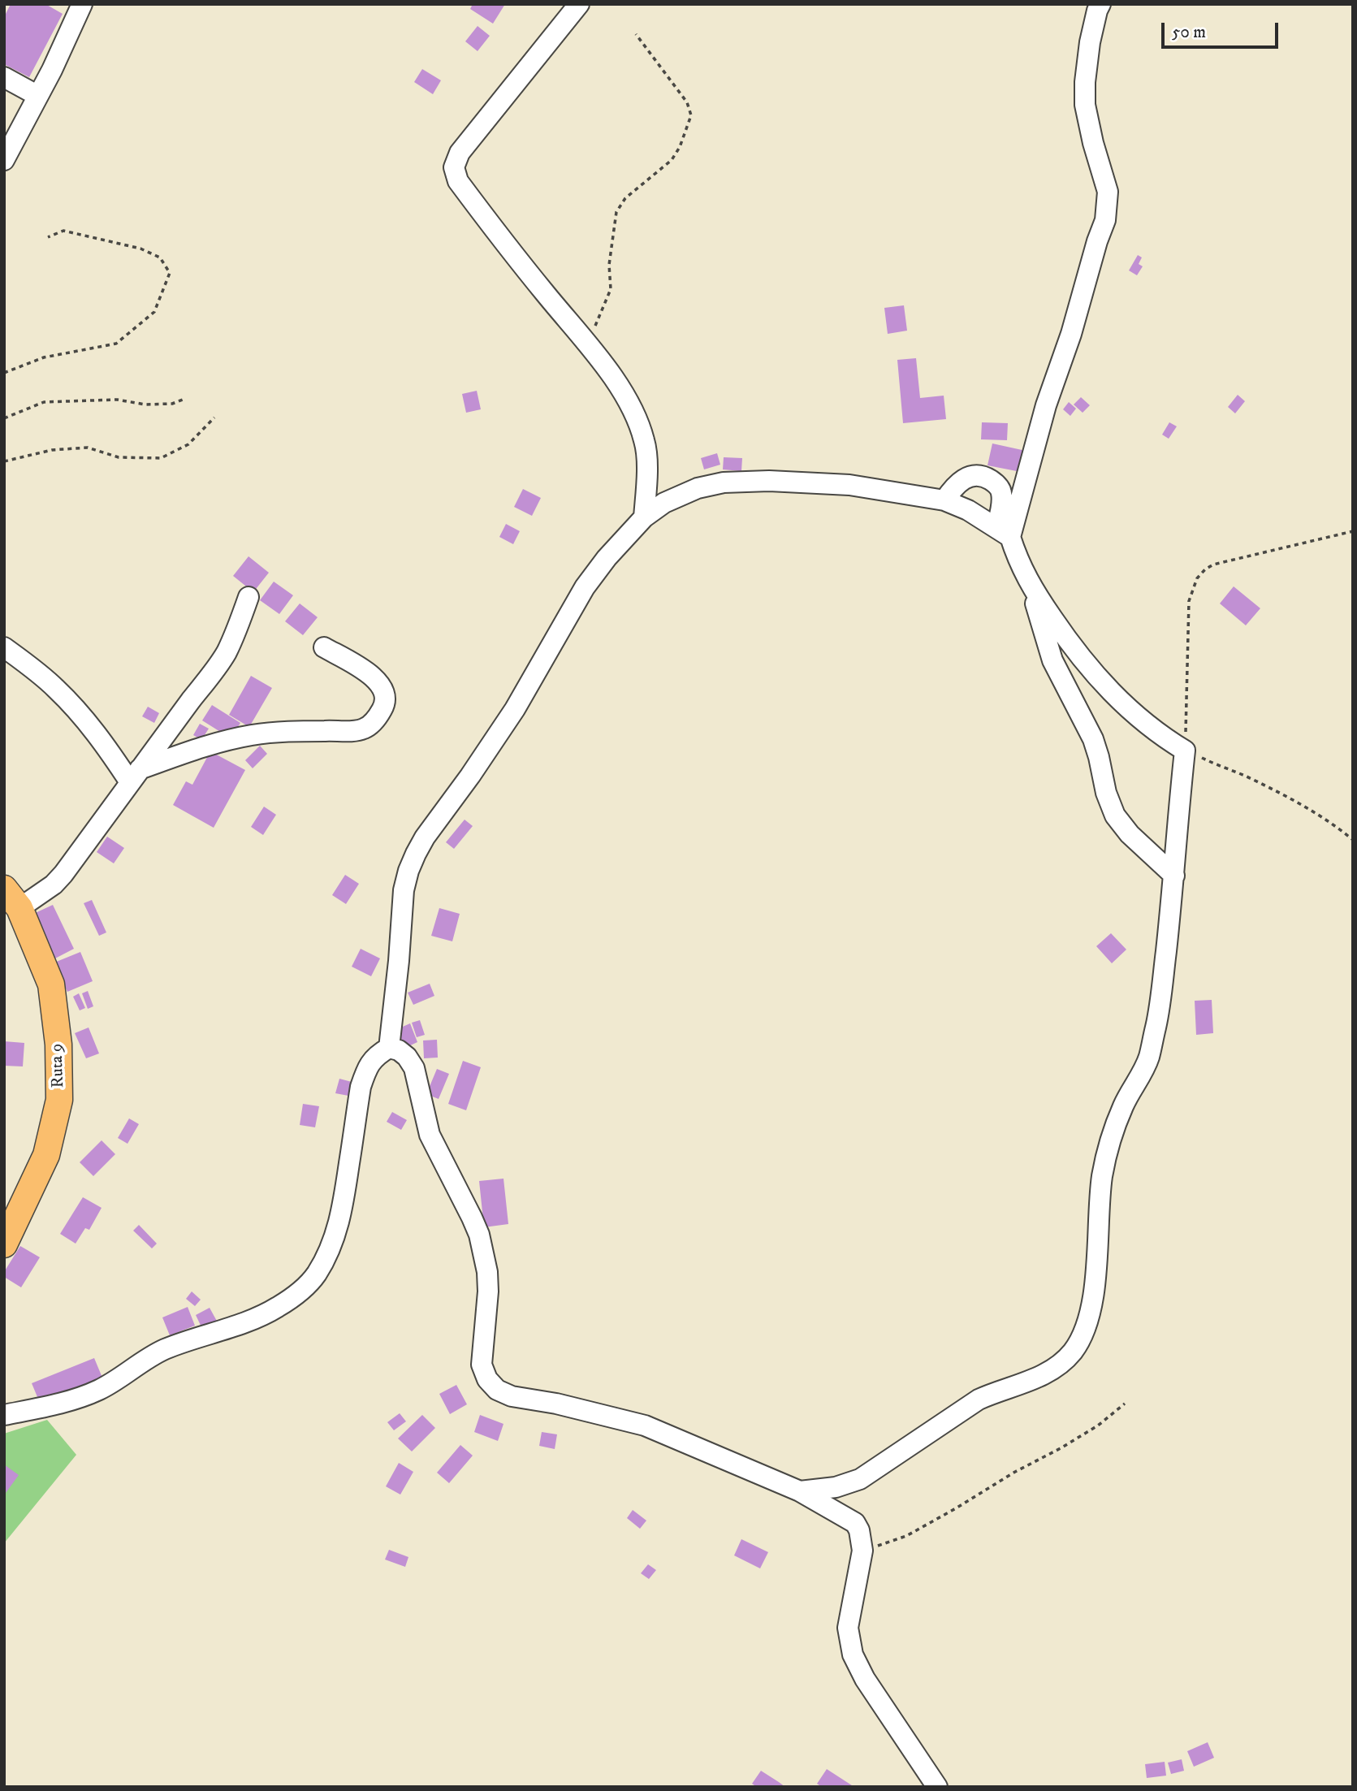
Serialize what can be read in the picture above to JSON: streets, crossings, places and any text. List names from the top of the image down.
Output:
{
  "streets": {
    "main road": ["Ruta 9"]
  },
  "scale_bar": "50 m"
}
